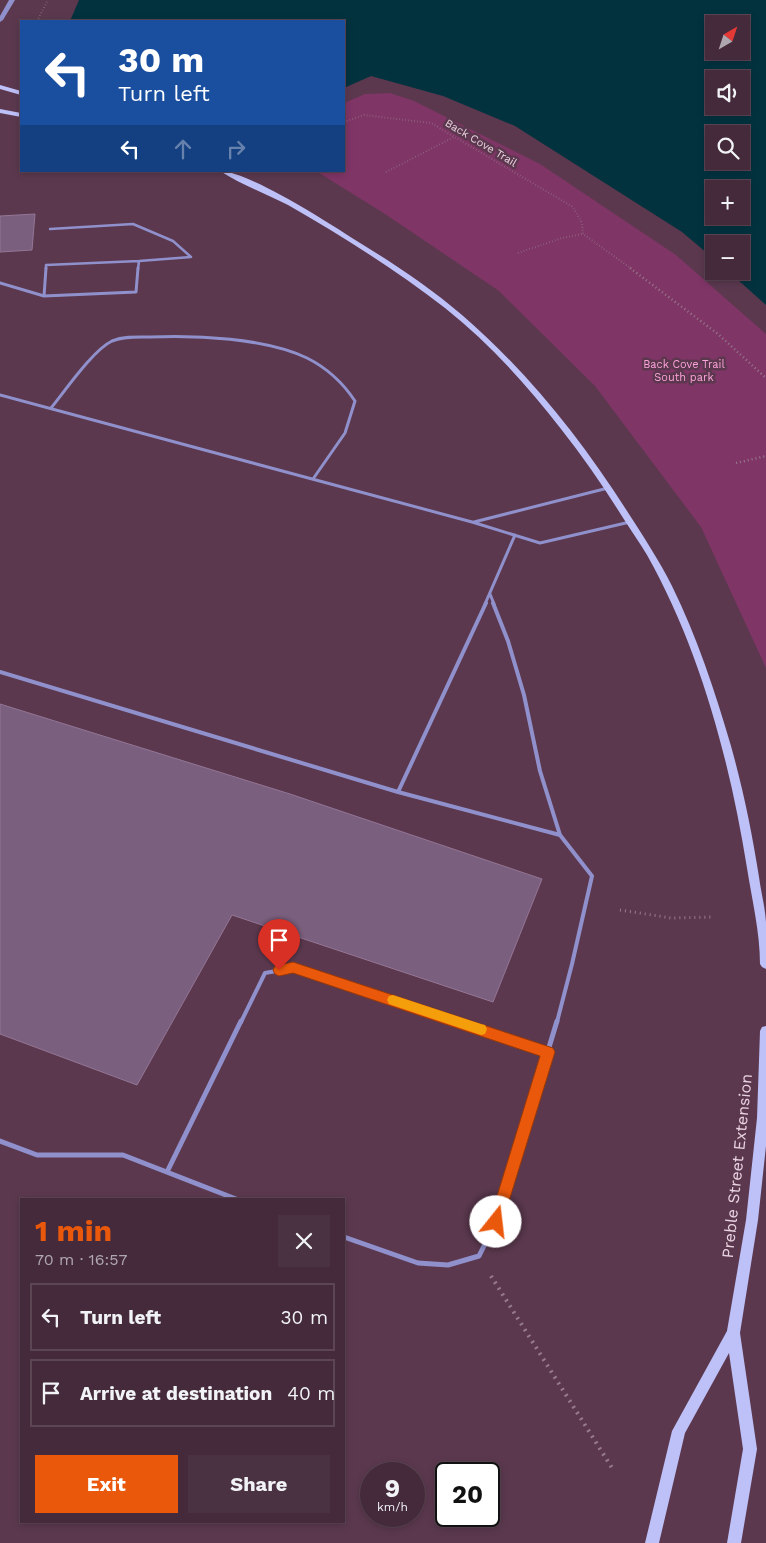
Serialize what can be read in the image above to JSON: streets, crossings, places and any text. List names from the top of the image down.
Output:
{
  "streets": {
    "main road": ["Preble Street Extension"],
    "path": ["Back Cove Trail"]
  },
  "parks": ["Back Cove Trail South park"],
  "north": "top right",
  "page": {
    "map_buttons": ["+", "−"],
    "turn": ["30 m", "Turn left"],
    "heading": ["1 min", "70 m · 16:57"],
    "list": [
      {
        "name": "Turn left",
        "value": "30 m"
      },
      {
        "name": "Arrive at destination",
        "value": "40 m"
      }
    ],
    "buttons": ["Exit", "Share"],
    "speed": "9 km/h",
    "limit": "20"
  }
}
